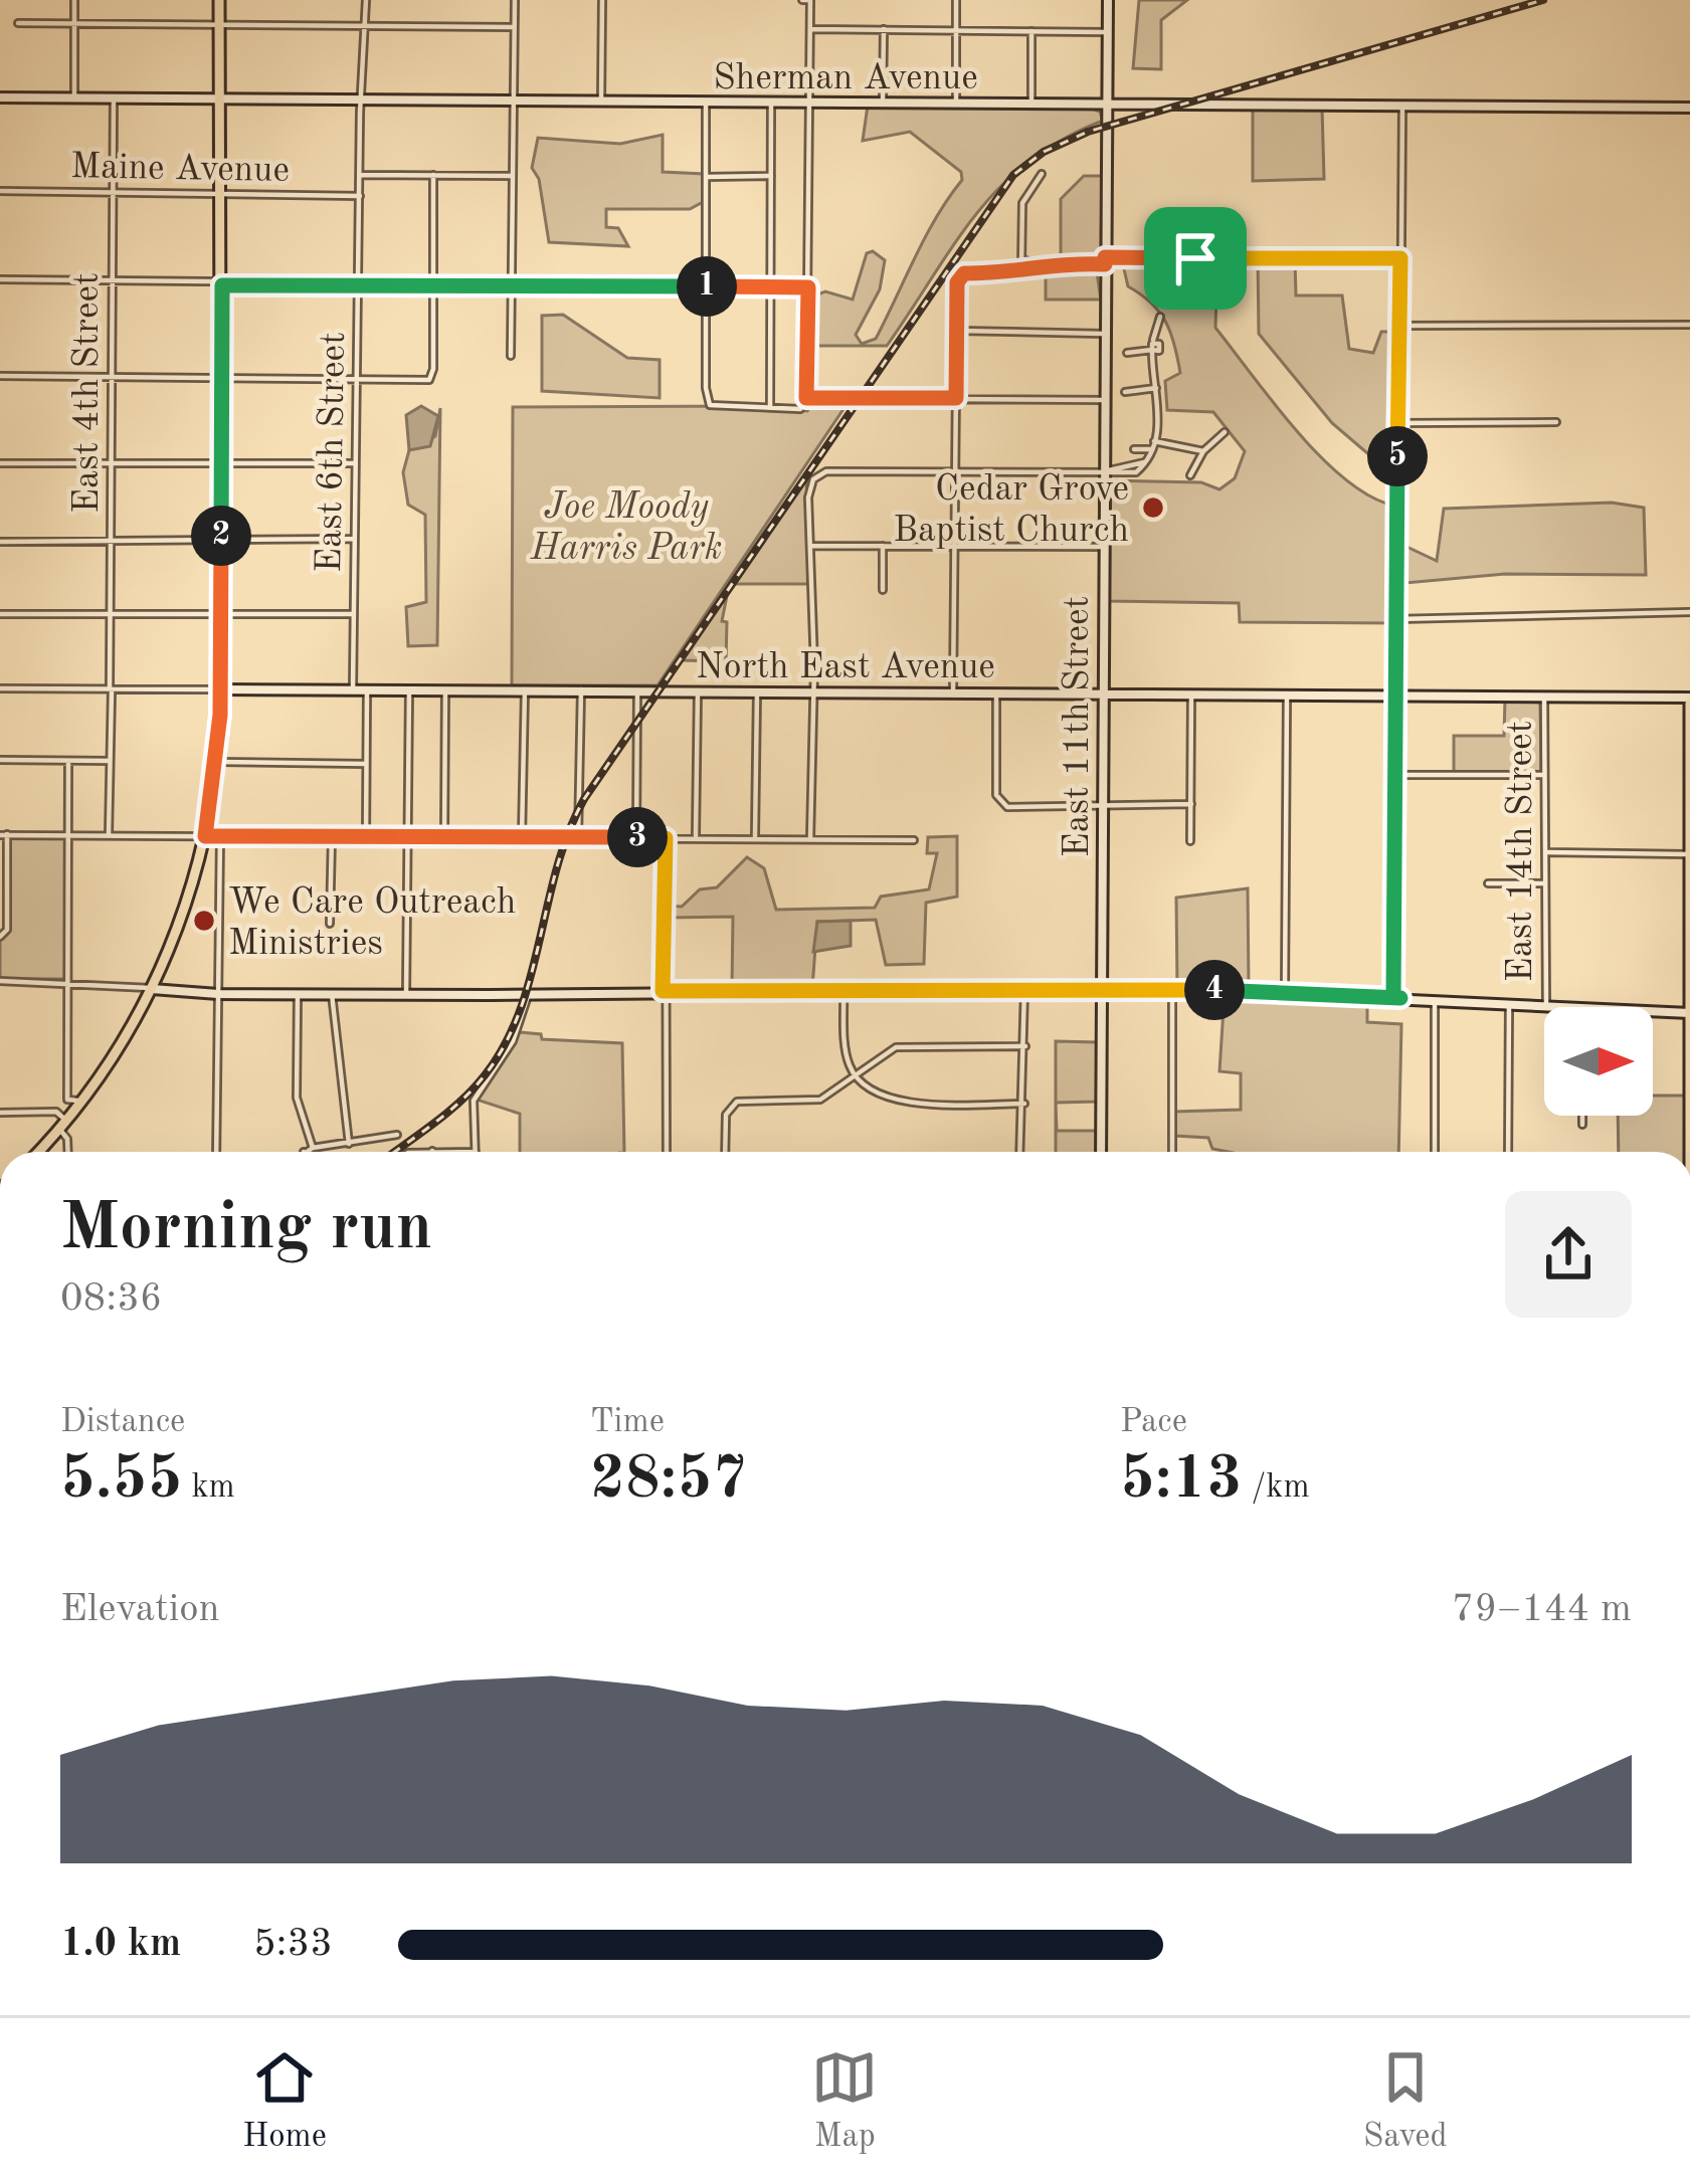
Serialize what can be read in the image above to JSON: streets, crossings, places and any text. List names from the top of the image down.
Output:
{
  "streets": {
    "street": [
      "Sherman Avenue",
      "Maine Avenue",
      "East 4th Street",
      "East 6th Street",
      "North East Avenue",
      "East 11th Street",
      "East 14th Street"
    ]
  },
  "crossings": [
    ["Sherman Avenue", "East 4th Street"],
    ["Sherman Avenue", "East 6th Street"],
    ["Sherman Avenue", "East 11th Street"],
    ["Maine Avenue", "East 4th Street"],
    ["Maine Avenue", "East 6th Street"],
    ["East 4th Street", "North East Avenue"],
    ["East 6th Street", "North East Avenue"],
    ["North East Avenue", "East 11th Street"],
    ["North East Avenue", "East 14th Street"]
  ],
  "parks": ["Joe Moody Harris Park"],
  "places": ["Cedar Grove Baptist Church", "We Care Outreach Ministries"],
  "north": "right",
  "page": {
    "pins": [
      "1",
      "5",
      "2",
      "3",
      "4"
    ],
    "heading": ["Morning run", "08:36"],
    "stats": [
      ["Distance", "5.55 km"],
      ["Time", "28:57"],
      ["Pace", "5:13 /km"]
    ],
    "chart": ["Elevation", "79–144 m"],
    "list": [
      {
        "name": "1.0 km",
        "note": "5:33"
      }
    ],
    "tabs": ["Home", "Map", "Saved"]
  }
}
